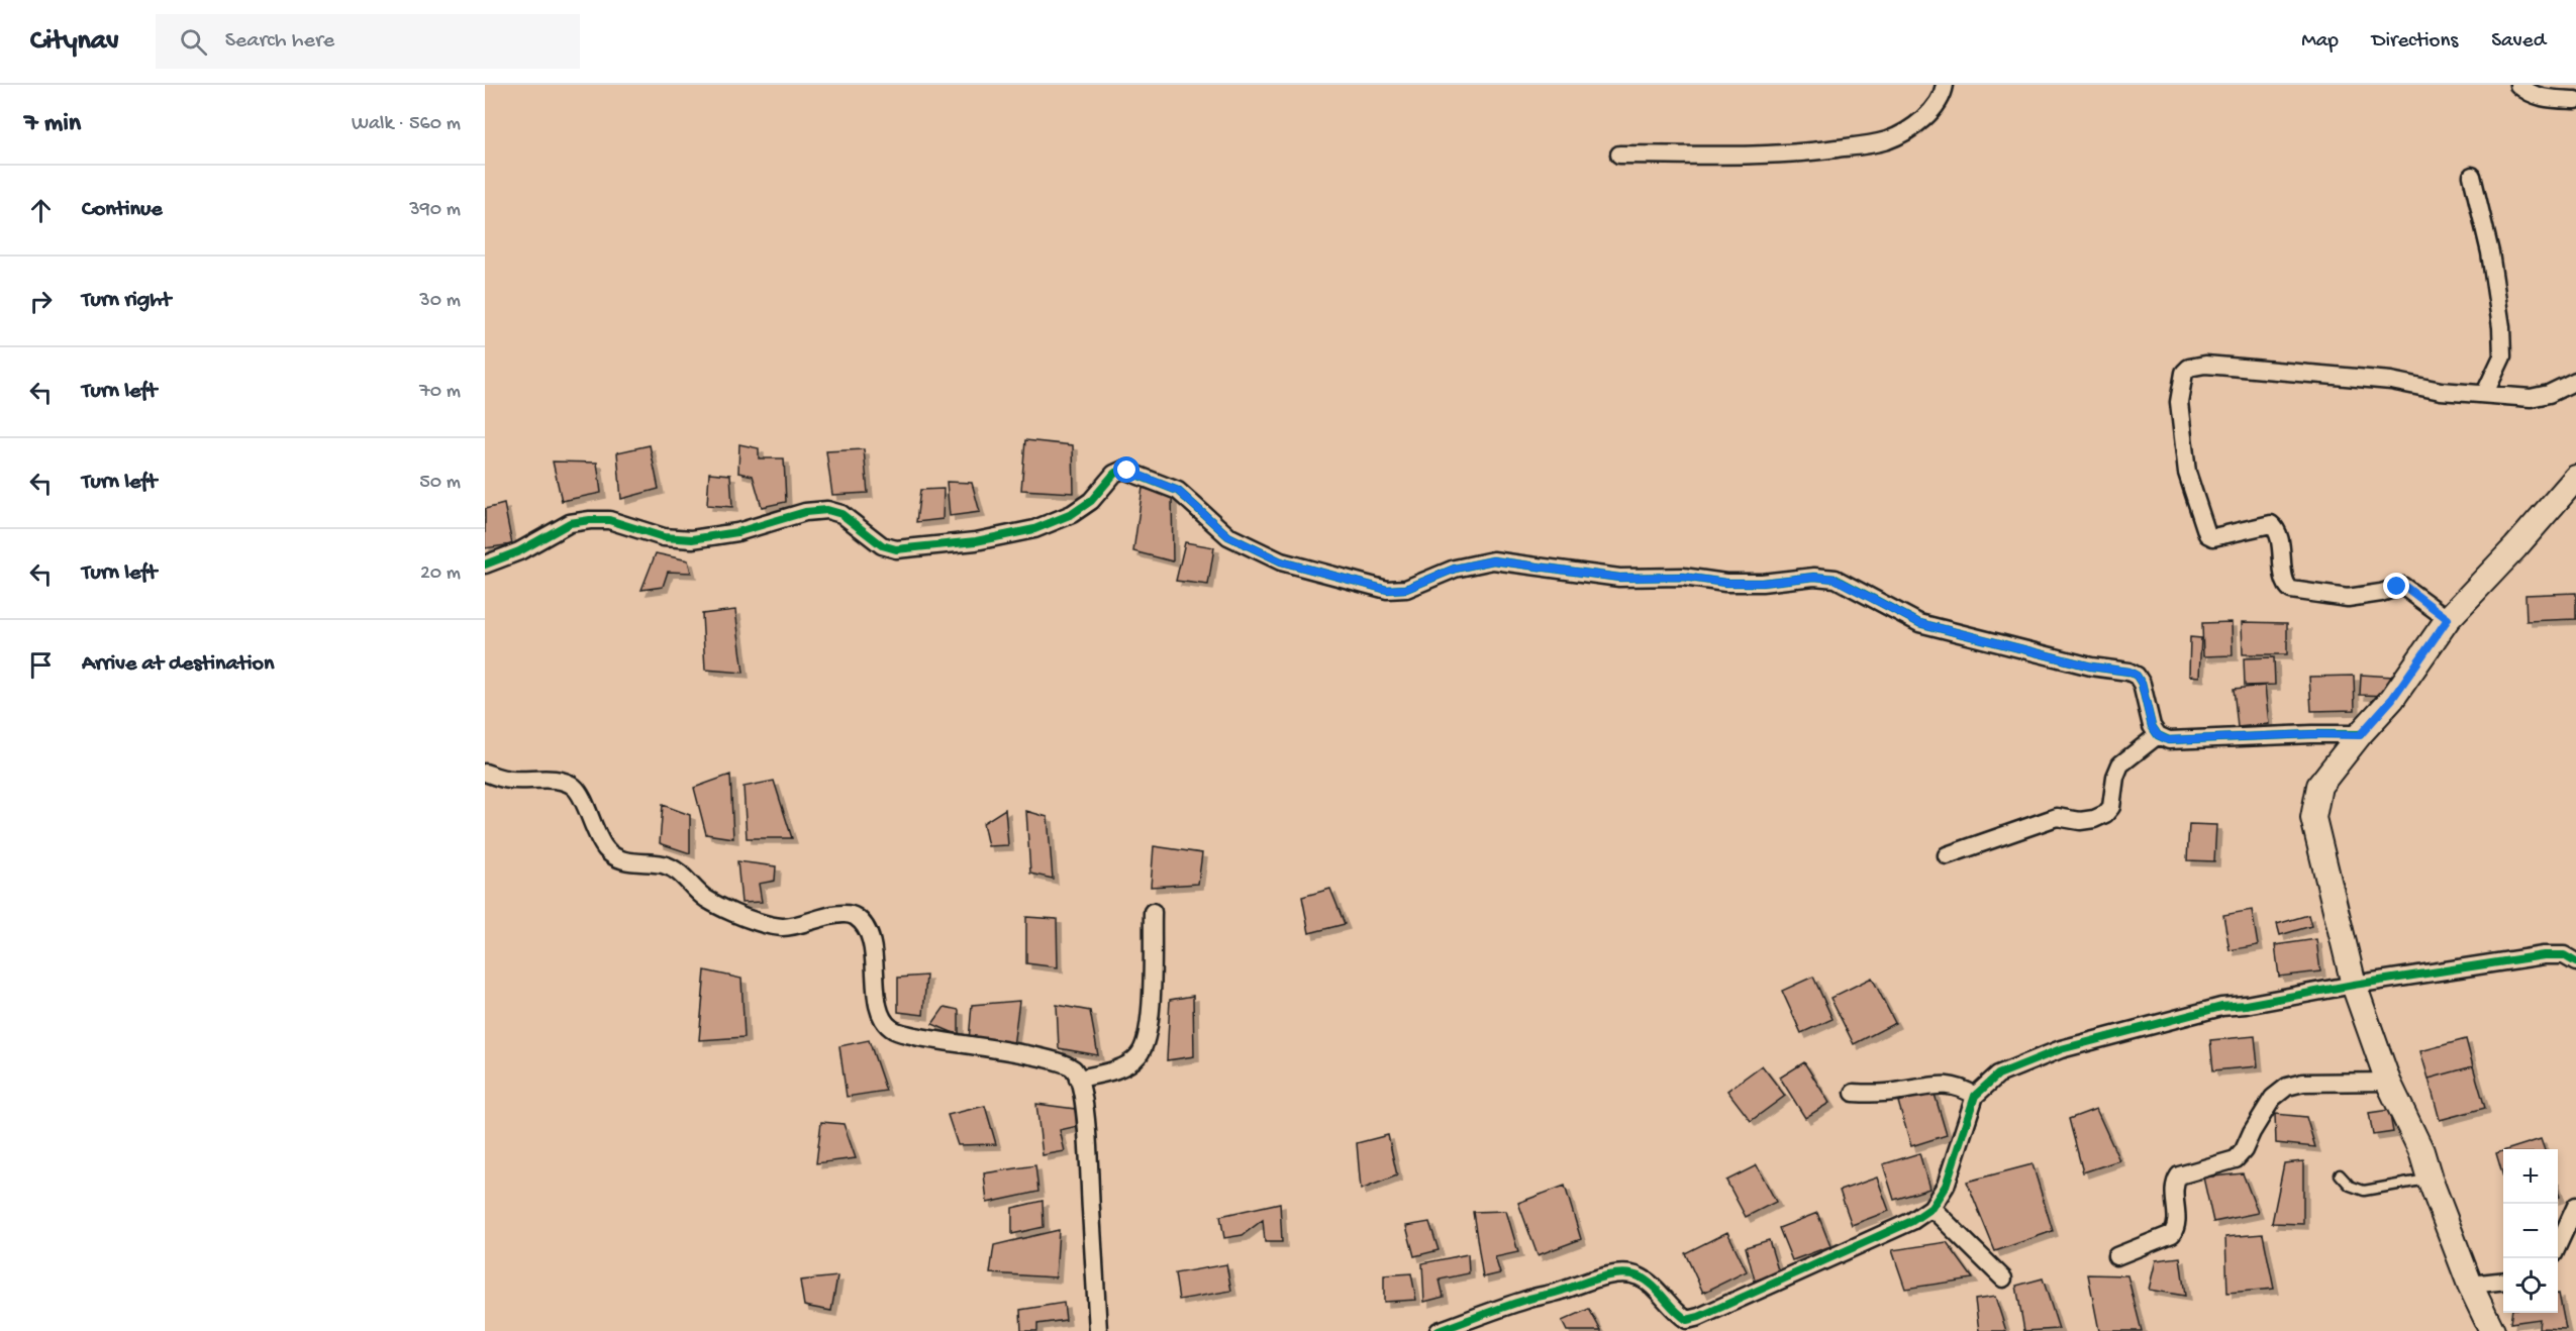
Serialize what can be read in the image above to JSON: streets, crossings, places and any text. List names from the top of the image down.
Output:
{
  "page": {
    "header": "Citynav",
    "search": "Search here",
    "nav": ["Map", "Directions", "Saved"],
    "heading": ["7 min", "Walk · 560 m"],
    "list": [
      ["Continue", "390 m"],
      ["Turn right", "30 m"],
      ["Turn left", "70 m"],
      ["Turn left", "50 m"],
      ["Turn left", "20 m"],
      "Arrive at destination"
    ],
    "map_buttons": ["+", "−"]
  }
}
